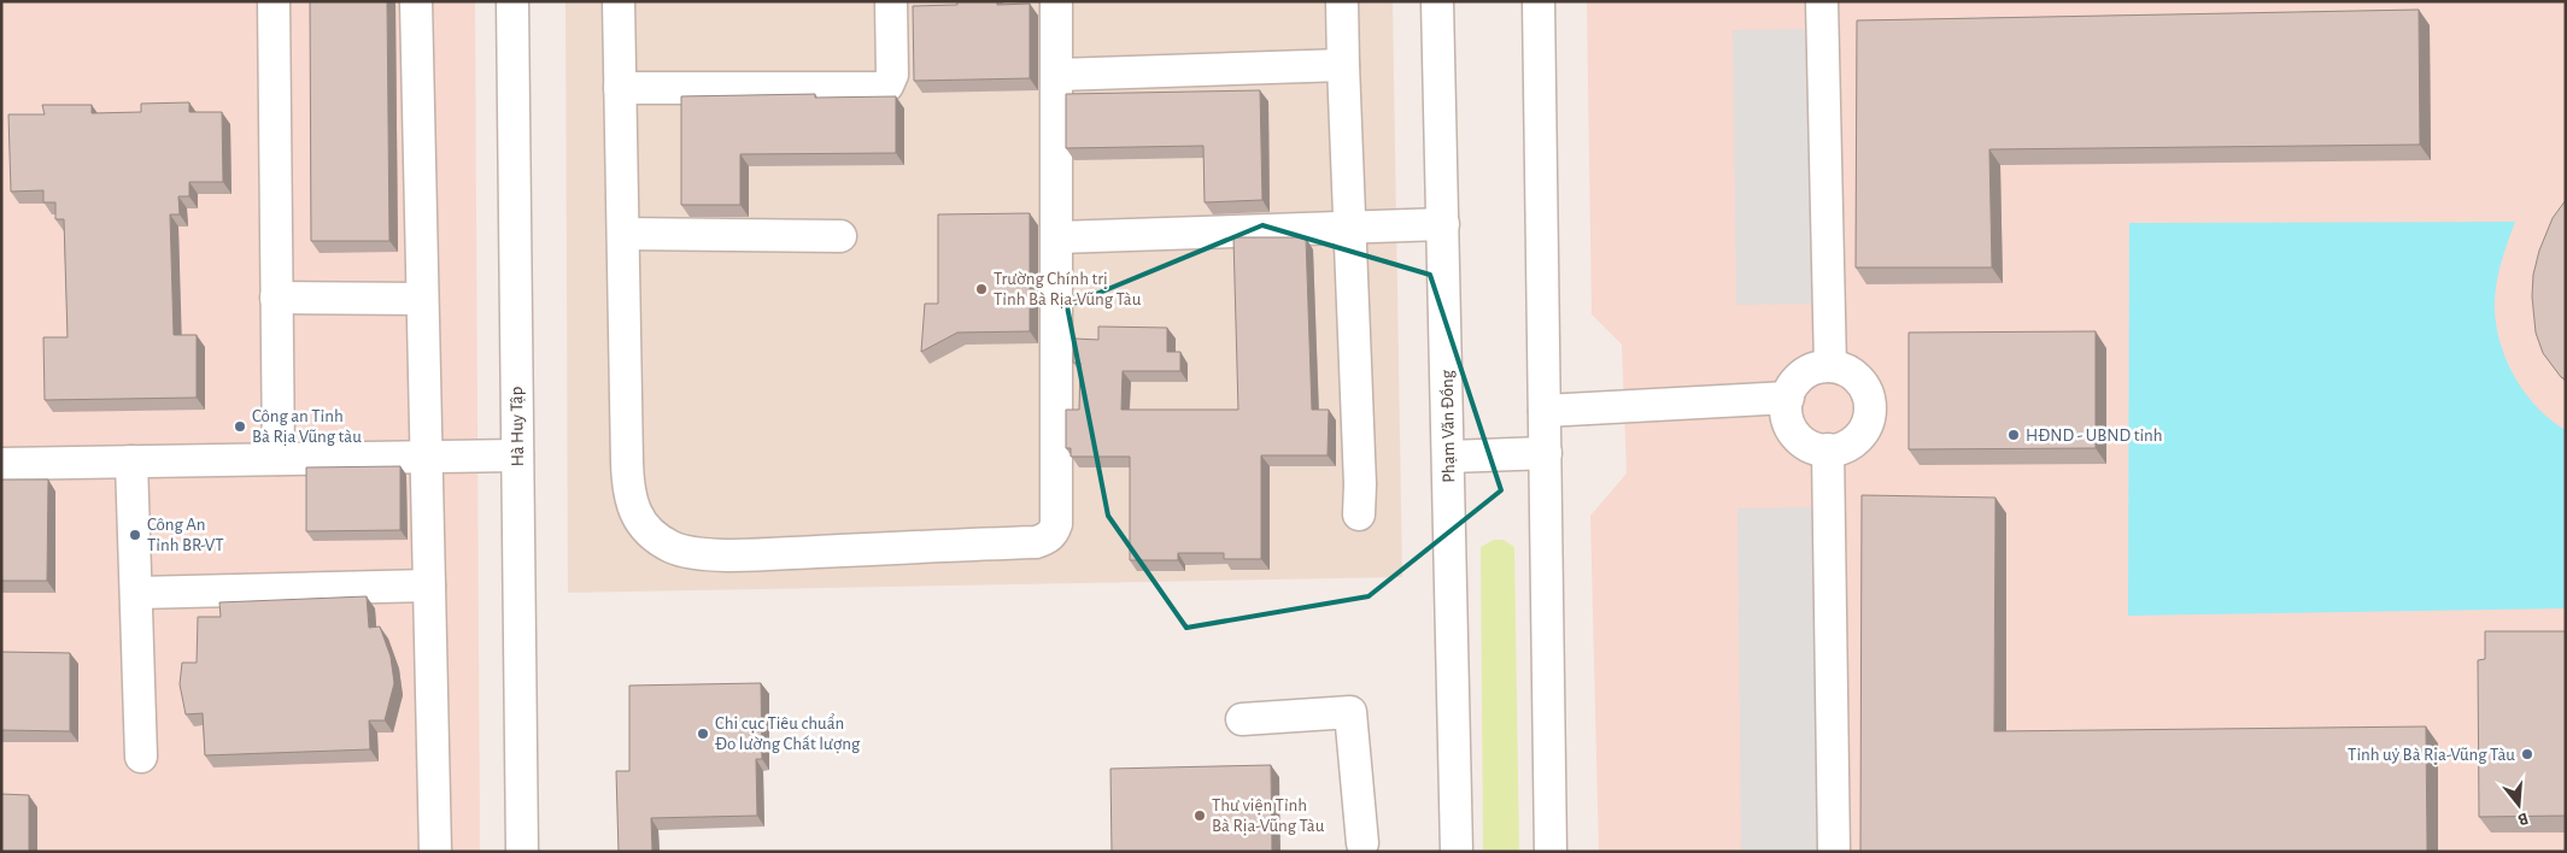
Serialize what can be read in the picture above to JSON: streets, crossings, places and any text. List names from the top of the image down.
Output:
{
  "streets": {
    "street": ["Hà Huy Tập", "Phạm Văn Đồng"]
  },
  "places": [
    "Trường Chính trị Tỉnh Bà Rịa-Vũng Tàu",
    "Công an Tỉnh Bà Rịa Vũng tàu",
    "HĐND - UBND tỉnh",
    "Công An Tỉnh BR-VT",
    "Chi cục Tiêu chuẩn Đo lường Chất lượng",
    "Tỉnh uỷ Bà Rịa-Vũng Tàu",
    "Thư viện Tỉnh Bà Rịa-Vũng Tàu"
  ],
  "north": "bottom"
}
